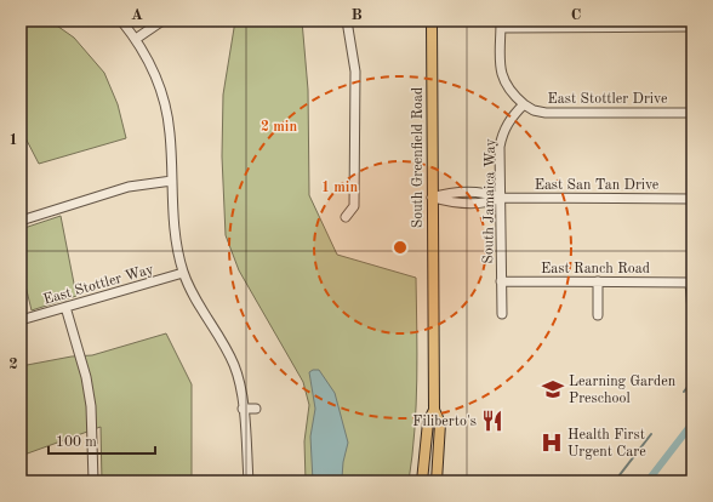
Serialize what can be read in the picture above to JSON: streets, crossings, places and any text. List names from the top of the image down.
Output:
{
  "streets": {
    "main road": ["South Greenfield Road"],
    "street": [
      "East Stottler Drive",
      "East San Tan Drive",
      "South Jamaica Way",
      "East Ranch Road",
      "East Stottler Way"
    ]
  },
  "crossings": [
    ["East Stottler Drive", "South Jamaica Way"],
    ["South Greenfield Road", "East San Tan Drive"],
    ["East San Tan Drive", "South Jamaica Way"],
    ["South Jamaica Way", "East Ranch Road"]
  ],
  "places": {
    "school or university": ["Learning Garden Preschool"],
    "restaurant": ["Filiberto's"],
    "hospital": ["Health First Urgent Care"]
  },
  "scale_bar": "100 m",
  "grid": {
    "columns": ["A", "B", "C"],
    "rows": ["1", "2"]
  },
  "rings": ["2 min", "1 min"]
}
